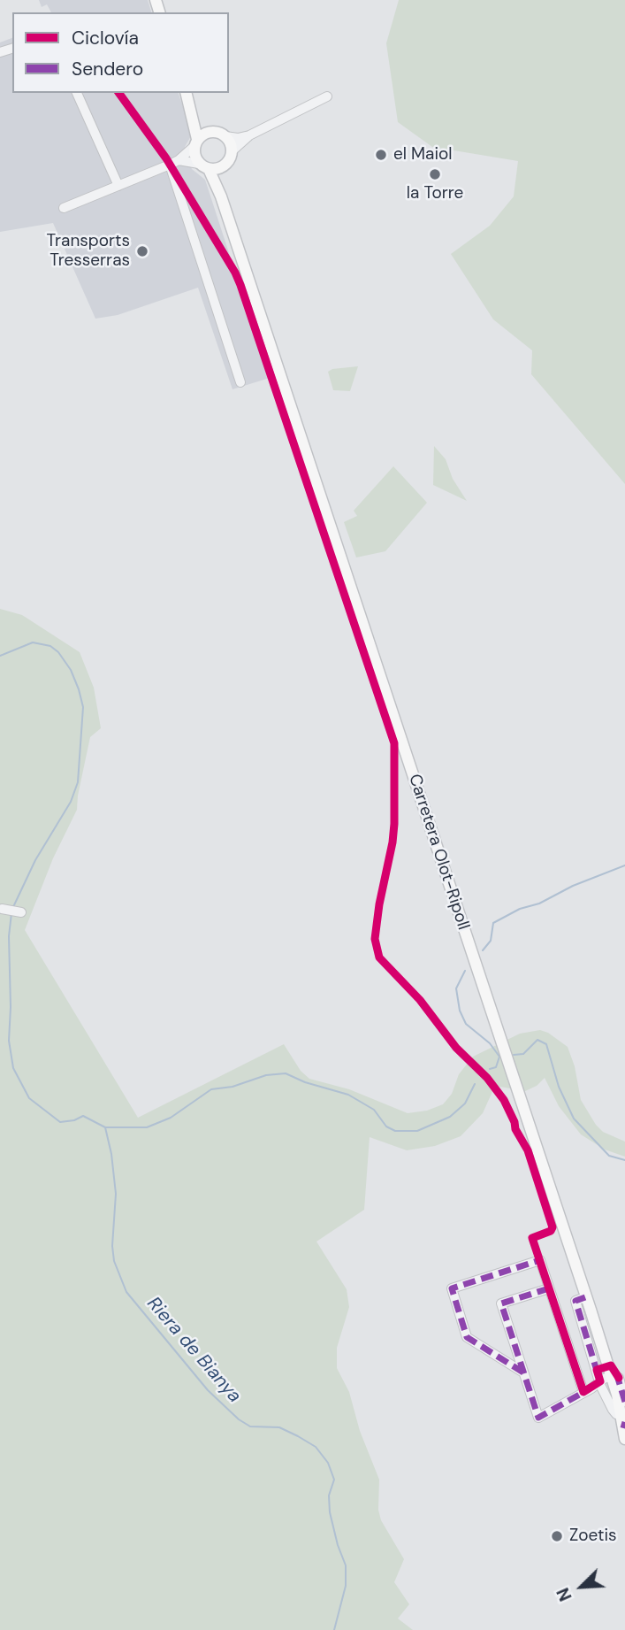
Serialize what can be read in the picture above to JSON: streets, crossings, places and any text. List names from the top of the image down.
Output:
{
  "streets": {
    "main road": ["Carretera Olot-Ripoll"]
  },
  "water": ["Riera de Bianya"],
  "places": [
    "el Maiol",
    "la Torre",
    "Transports Tresserras",
    "Zoetis"
  ],
  "legend": ["Ciclovía", "Sendero"],
  "north": "bottom left"
}
